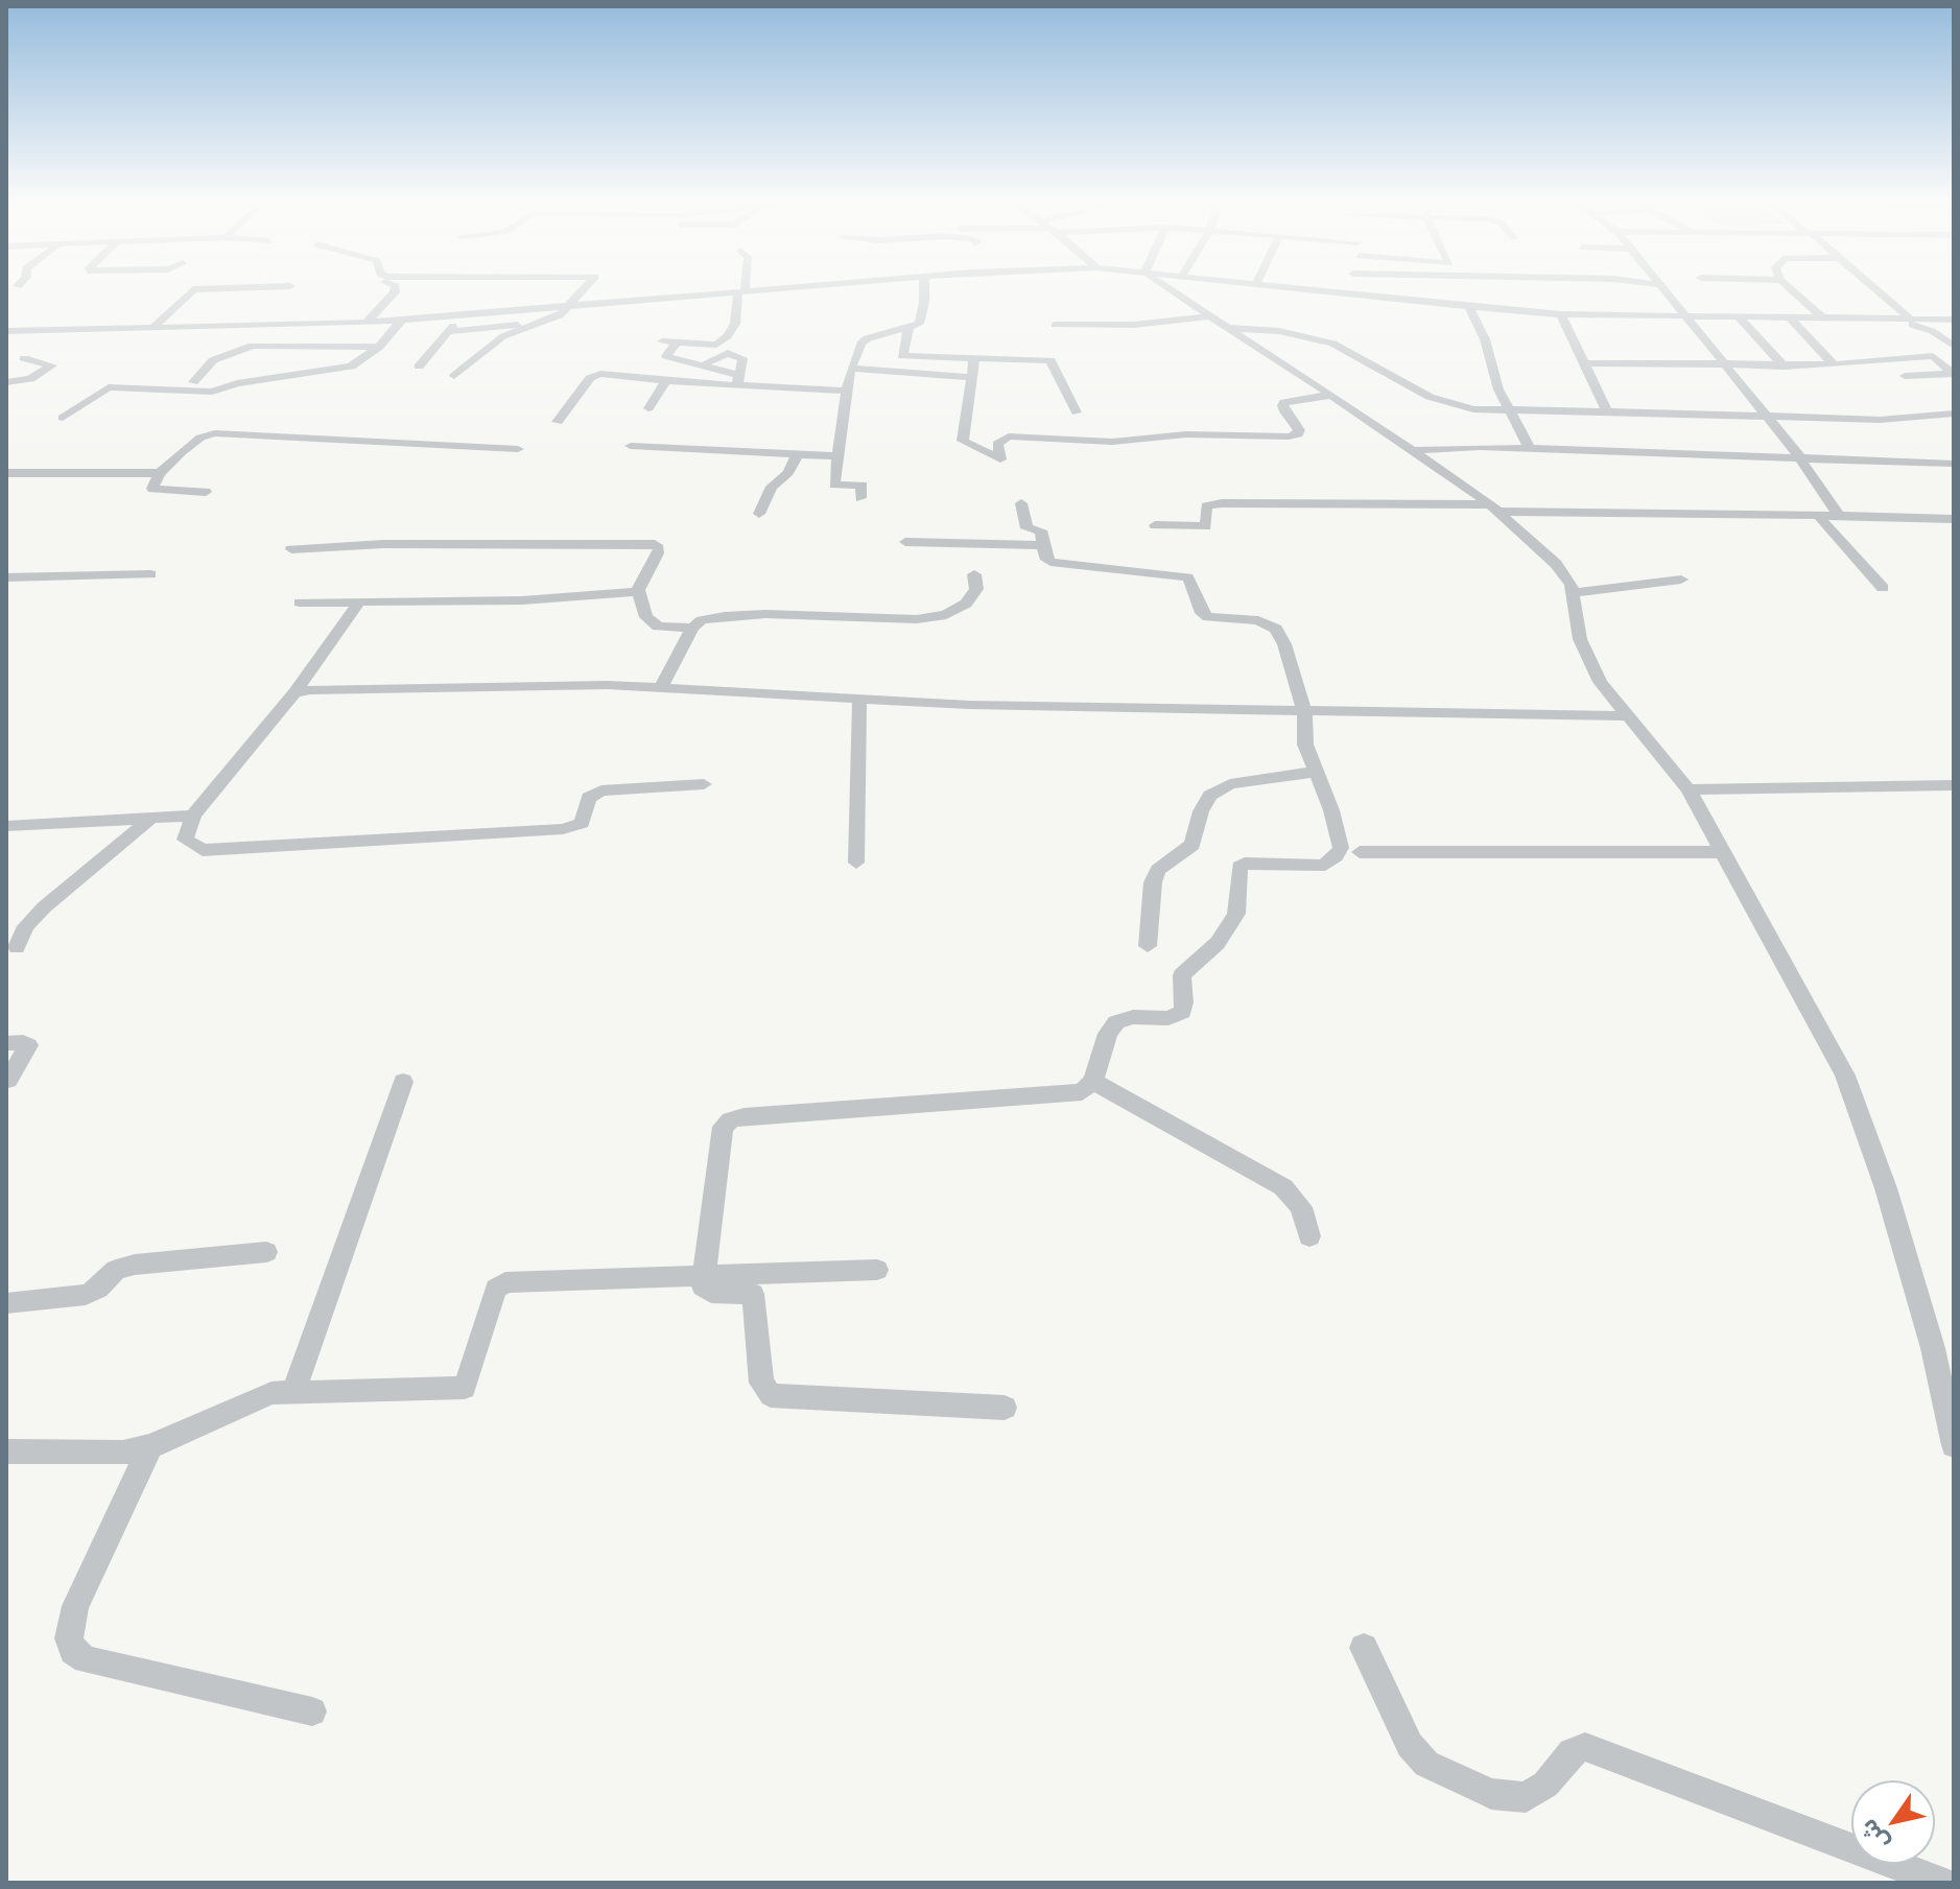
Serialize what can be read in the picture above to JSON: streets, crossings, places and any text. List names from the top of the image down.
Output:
{
  "north": "bottom left"
}
